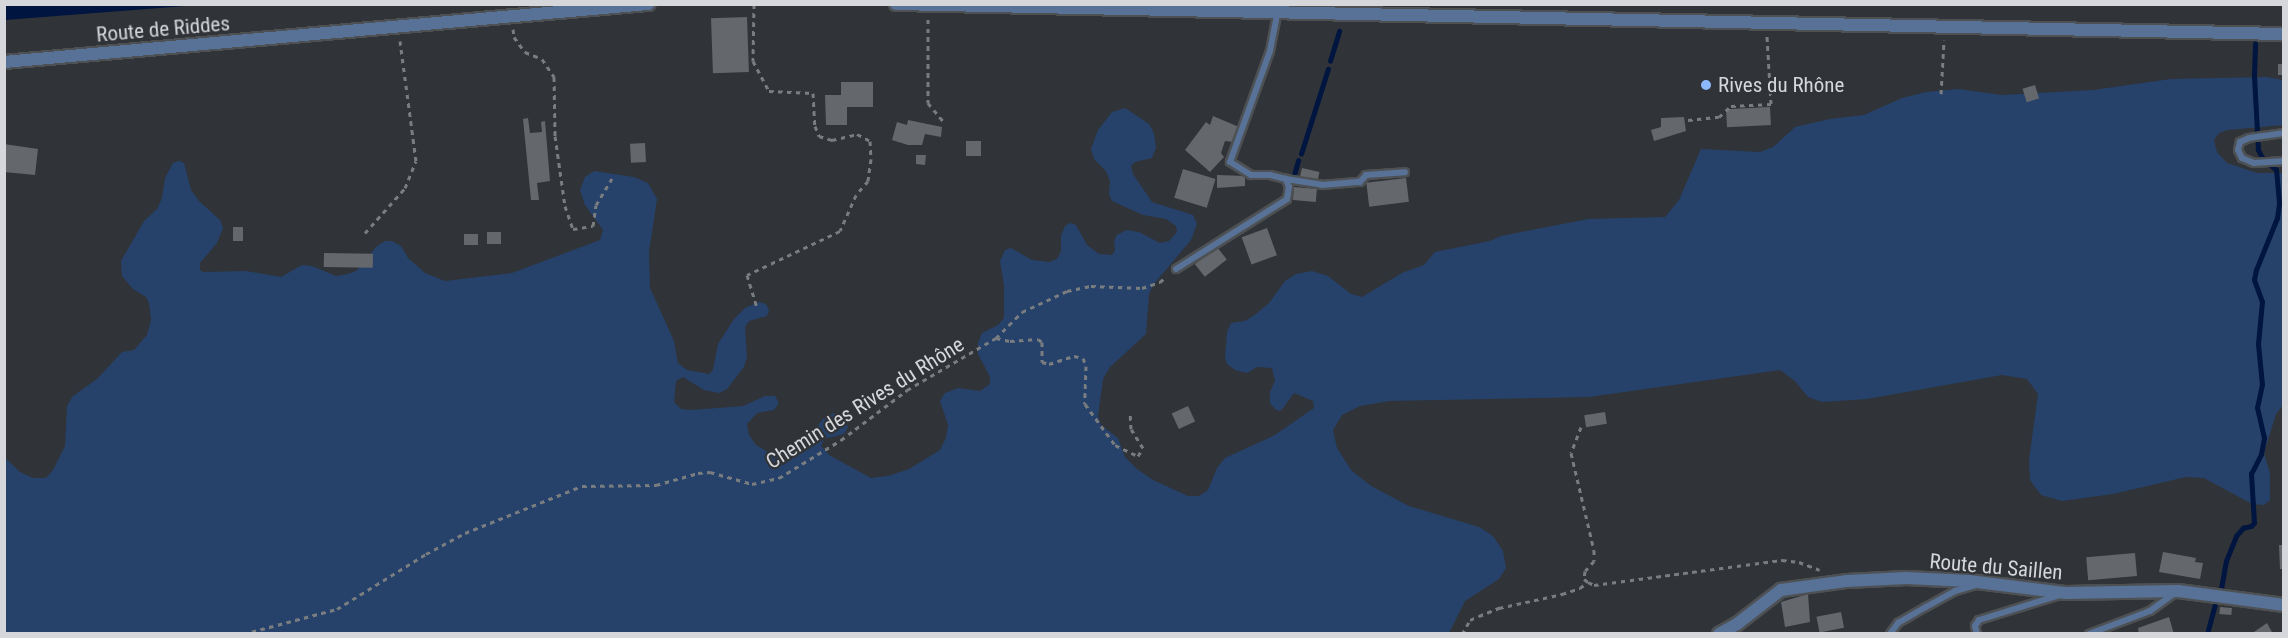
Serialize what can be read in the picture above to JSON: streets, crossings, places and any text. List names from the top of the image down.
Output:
{
  "streets": {
    "street": ["Route de Riddes", "Route du Saillen"],
    "path": ["Chemin des Rives du Rhône"]
  },
  "places": ["Rives du Rhône"]
}
